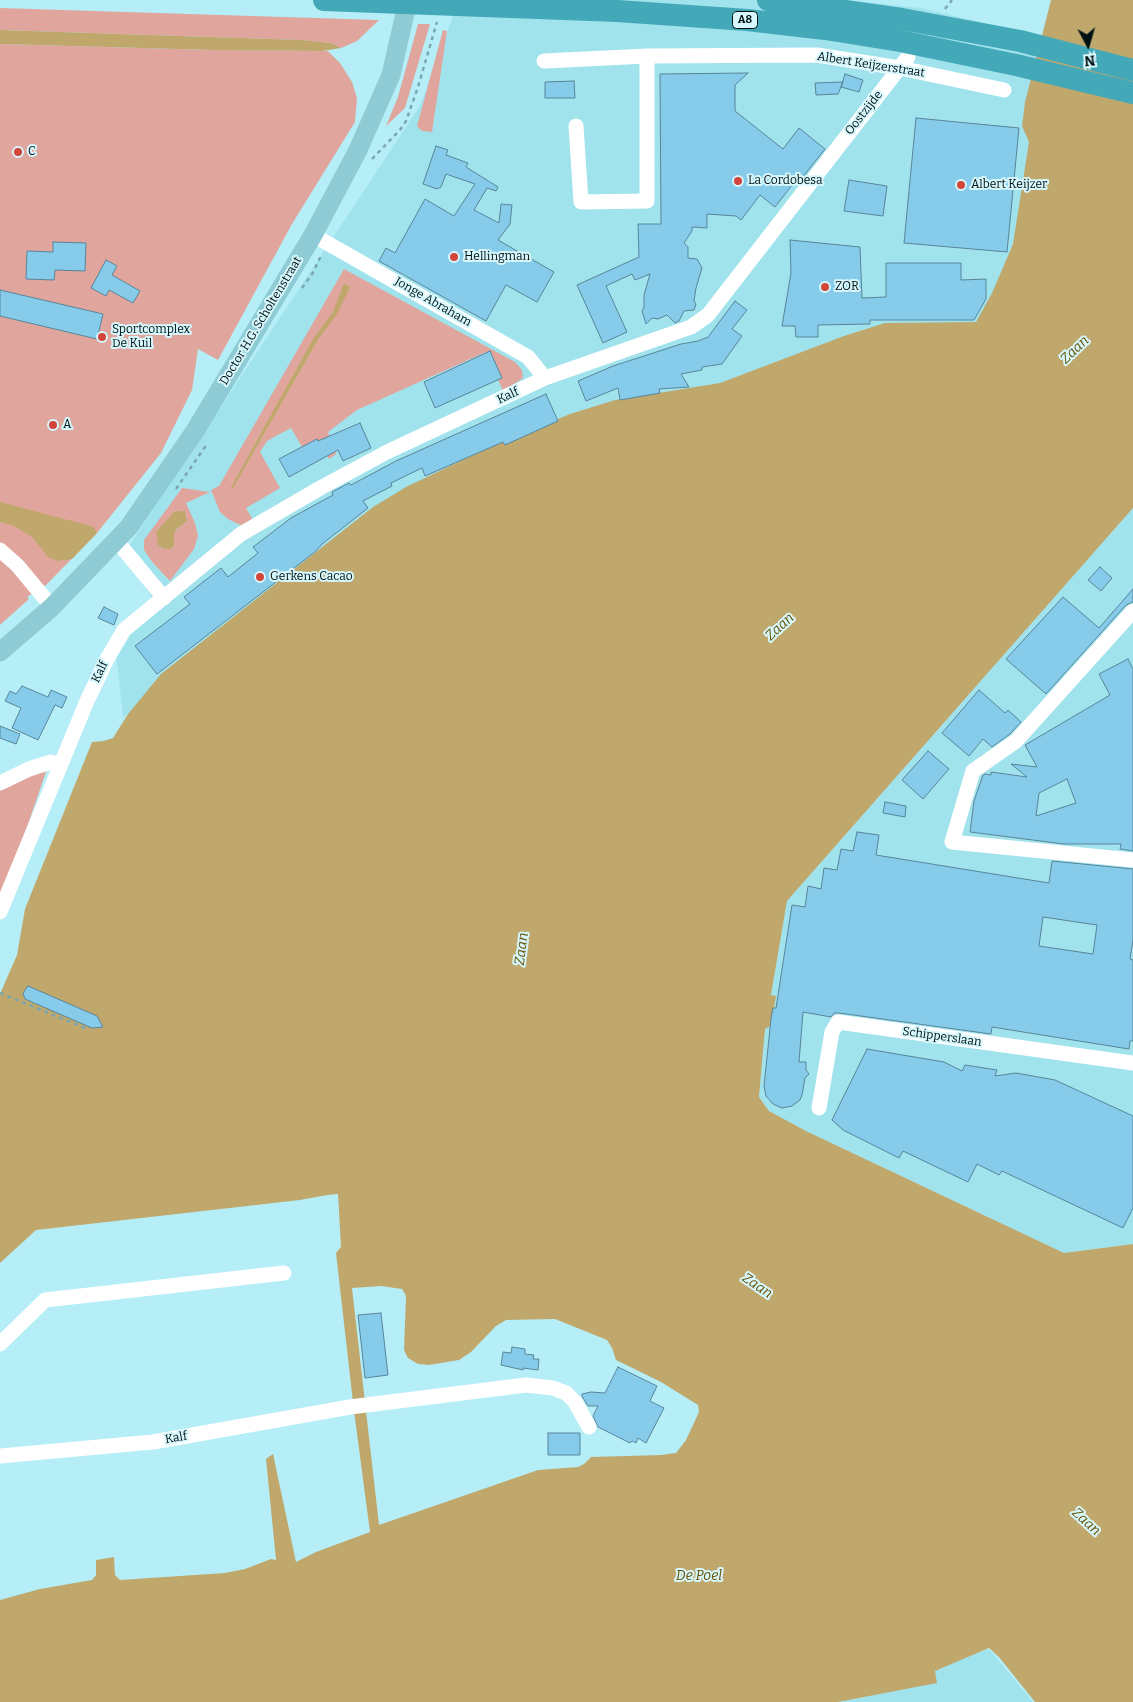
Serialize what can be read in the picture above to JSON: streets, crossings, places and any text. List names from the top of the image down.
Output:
{
  "streets": {
    "highway": ["A8"],
    "main road": ["Doctor H.G. Scholtenstraat"],
    "street": [
      "Albert Keijzerstraat",
      "Oostzijde",
      "Jonge Abraham",
      "Kalf",
      "Schipperslaan"
    ]
  },
  "crossings": [
    ["Albert Keijzerstraat", "Oostzijde"],
    ["Oostzijde", "Kalf"],
    ["Jonge Abraham", "Doctor H.G. Scholtenstraat"],
    ["Jonge Abraham", "Kalf"]
  ],
  "water": ["Zaan", "De Poel"],
  "places": [
    "C",
    "La Cordobesa",
    "Albert Keijzer",
    "Hellingman",
    "ZOR",
    "Sportcomplex De Kuil",
    "A",
    "Gerkens Cacao"
  ],
  "north": "bottom"
}
